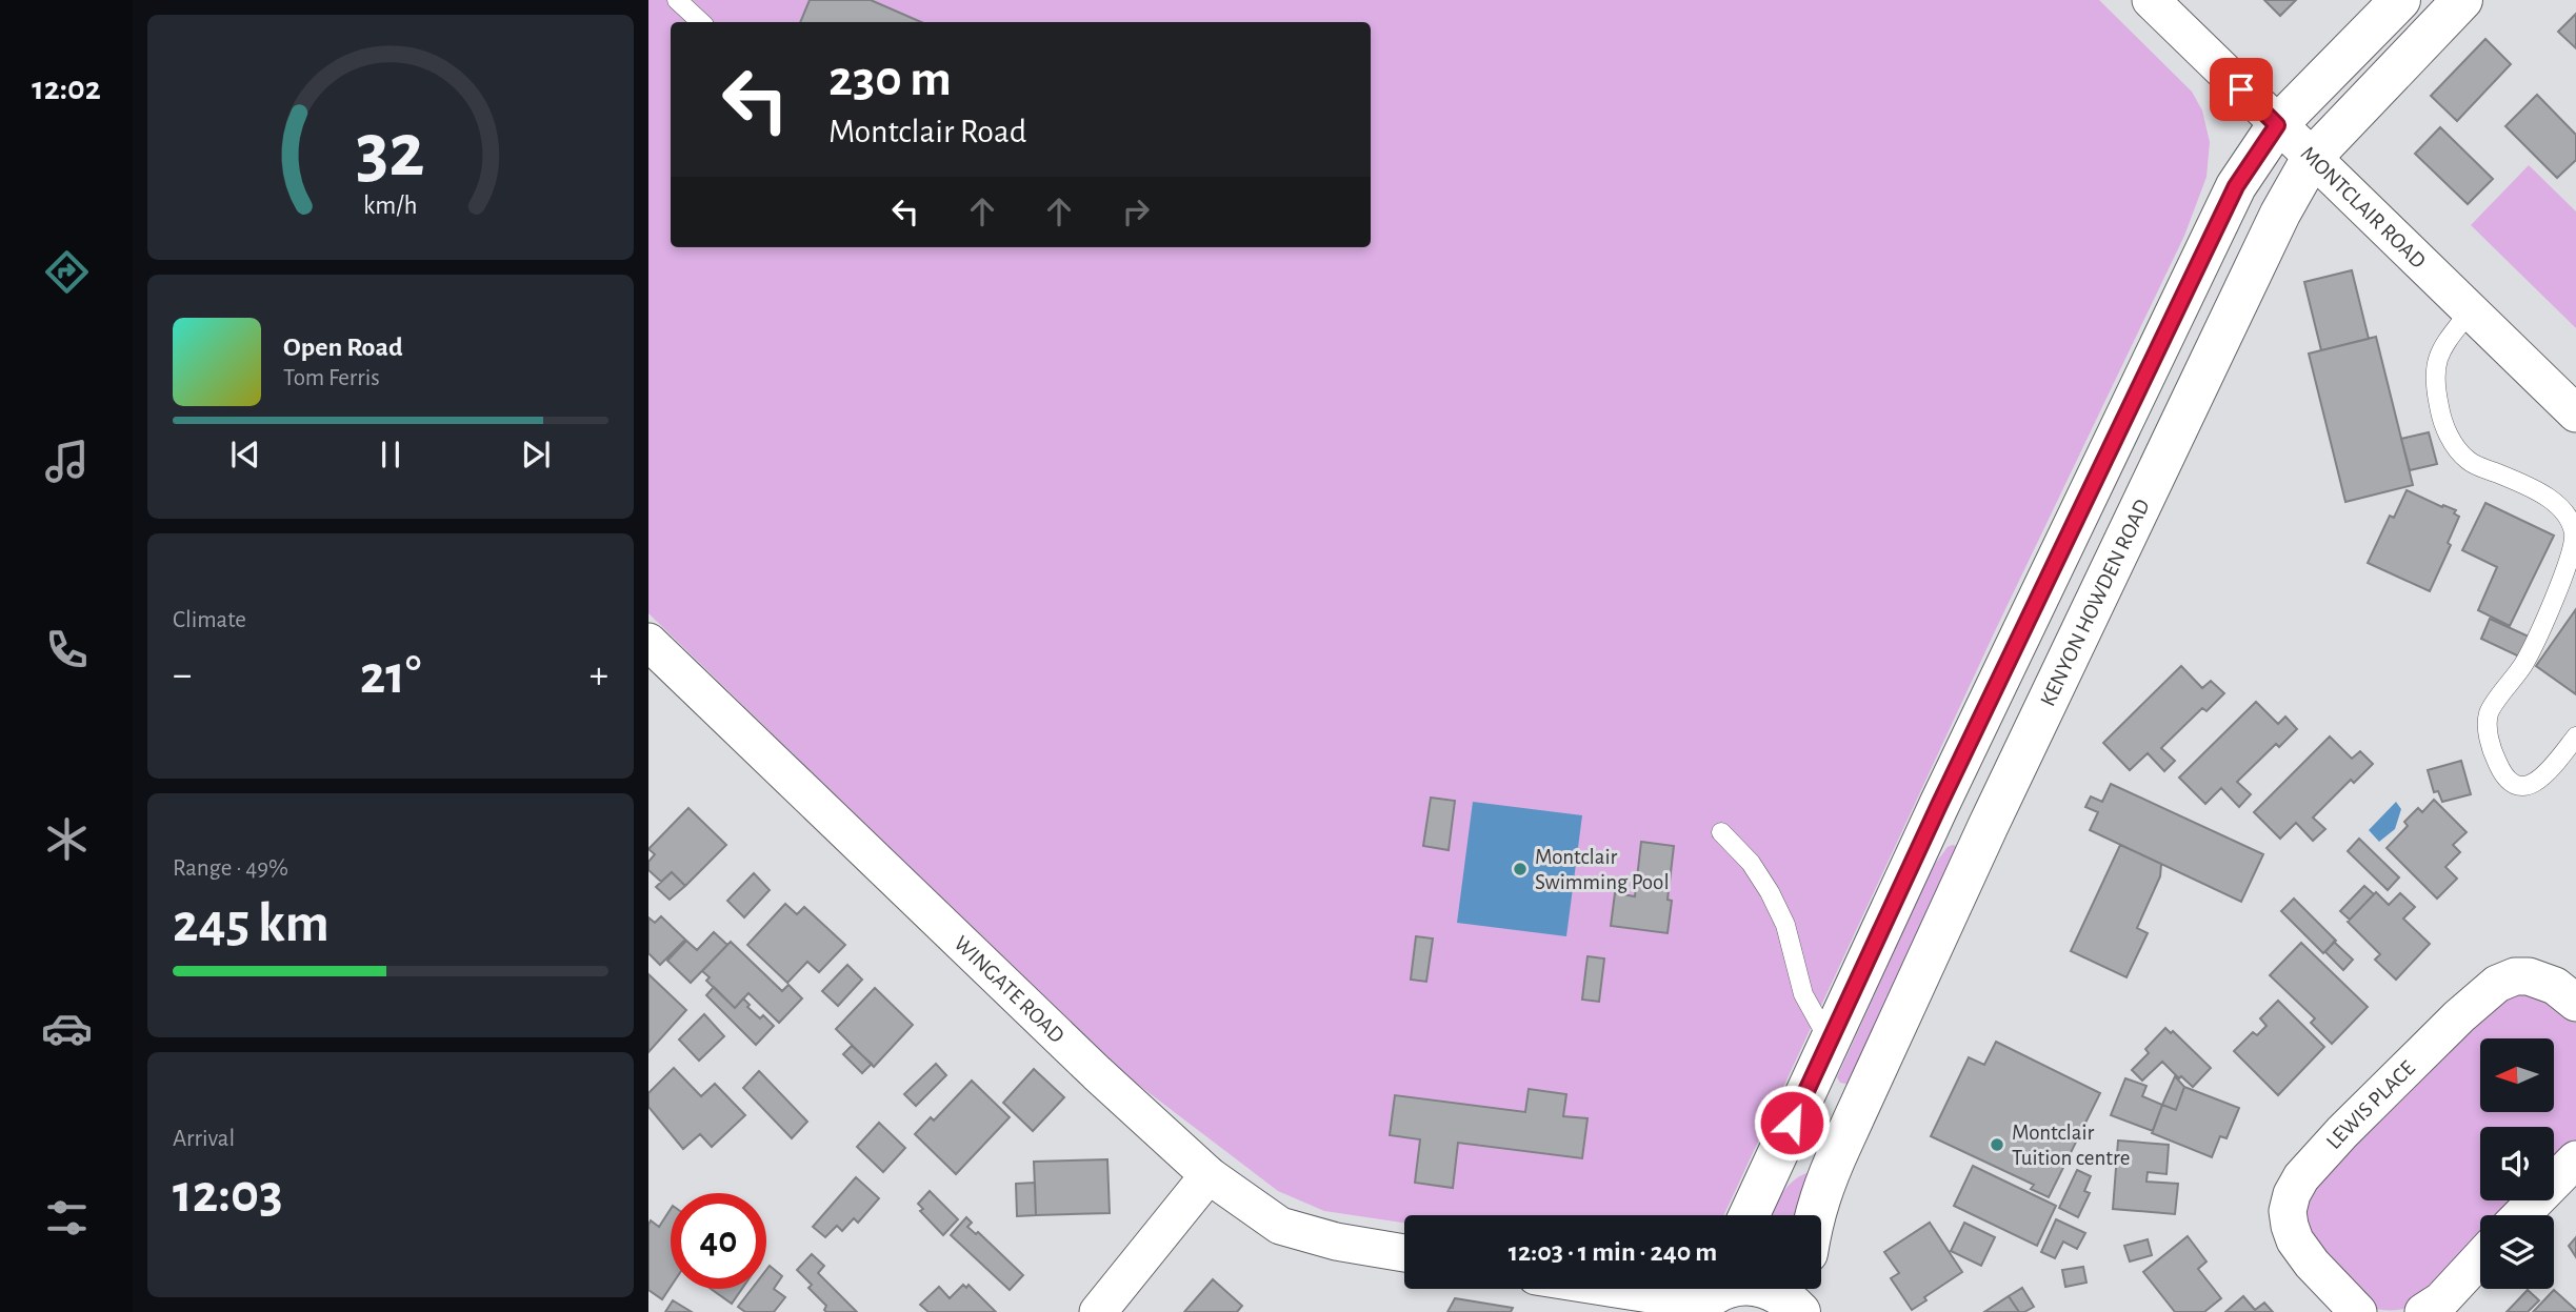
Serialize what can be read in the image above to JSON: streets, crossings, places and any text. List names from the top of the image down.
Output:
{
  "streets": {
    "street": [
      "MONTCLAIR ROAD",
      "KENYON HOWDEN ROAD",
      "WINGATE ROAD",
      "LEWIS PLACE"
    ]
  },
  "crossings": [
    ["MONTCLAIR ROAD", "KENYON HOWDEN ROAD"]
  ],
  "places": ["Montclair Swimming Pool", "Montclair Tuition centre"],
  "north": "left",
  "page": {
    "tabs": "12:02",
    "turn": ["230 m", "Montclair Road"],
    "song": ["Open Road", "Tom Ferris"],
    "tile": [
      "Climate",
      ["Range · 49%", "245 km"],
      ["Arrival", "12:03"]
    ],
    "heat": ["−", "21°", "+"],
    "limit": "40",
    "trip": "12:03 · 1 min · 240 m",
    "gauge": ["32", "km/h"]
  }
}
